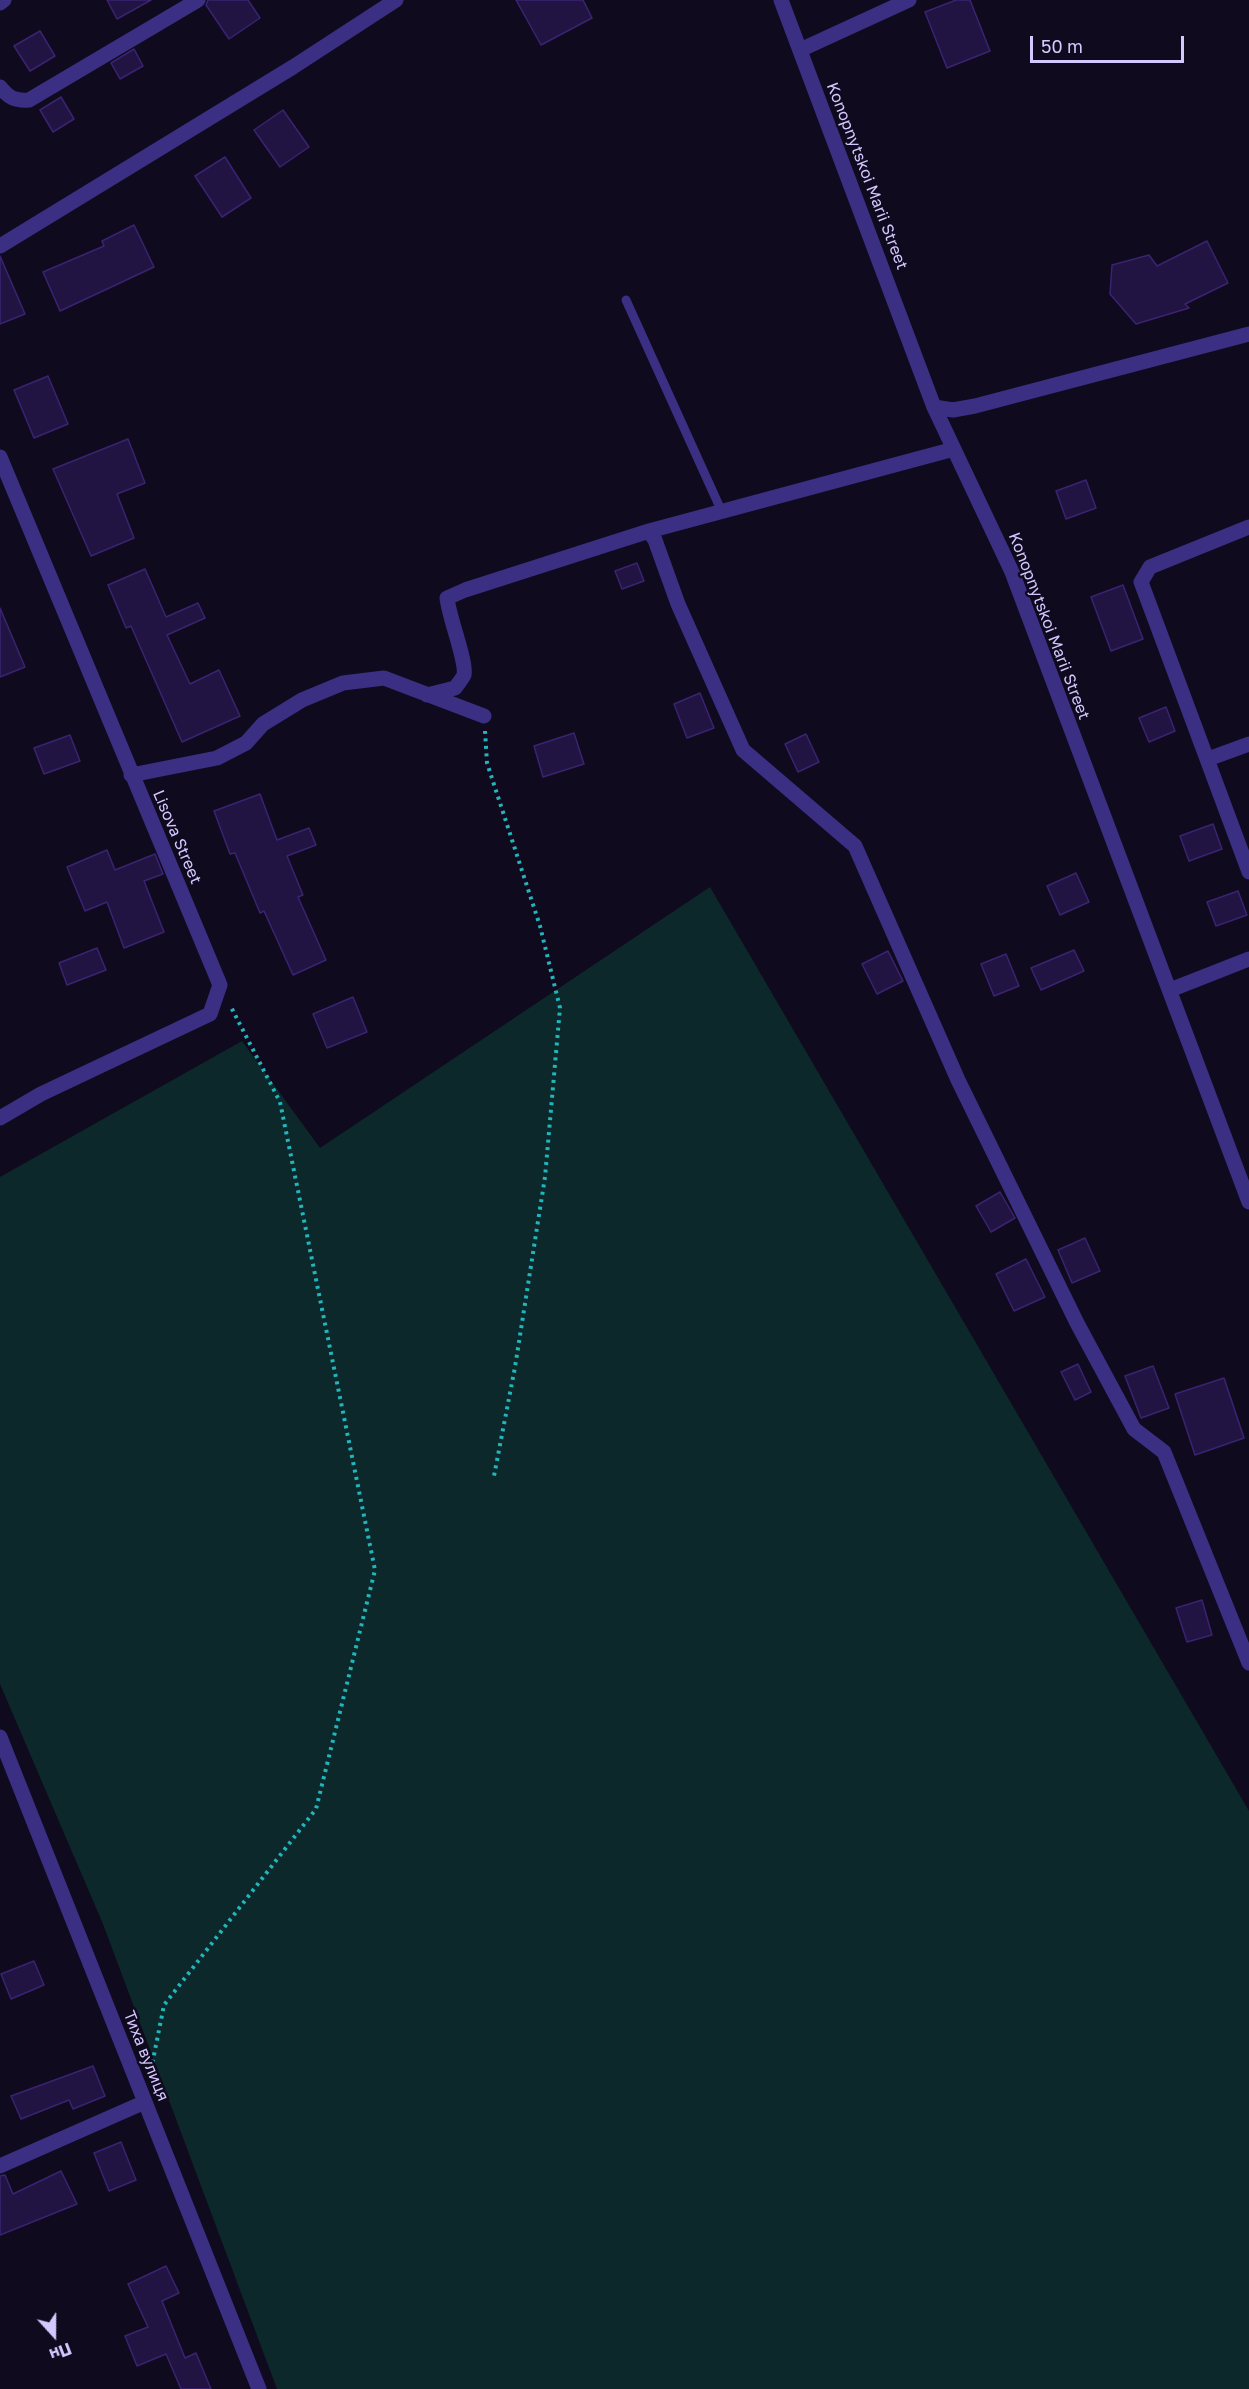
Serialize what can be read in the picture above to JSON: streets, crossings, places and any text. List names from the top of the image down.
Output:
{
  "streets": {
    "street": ["Konopnytskoi Marii Street", "Lisova Street", "Тиха вулиця"]
  },
  "scale_bar": "50 m",
  "north": "bottom"
}
